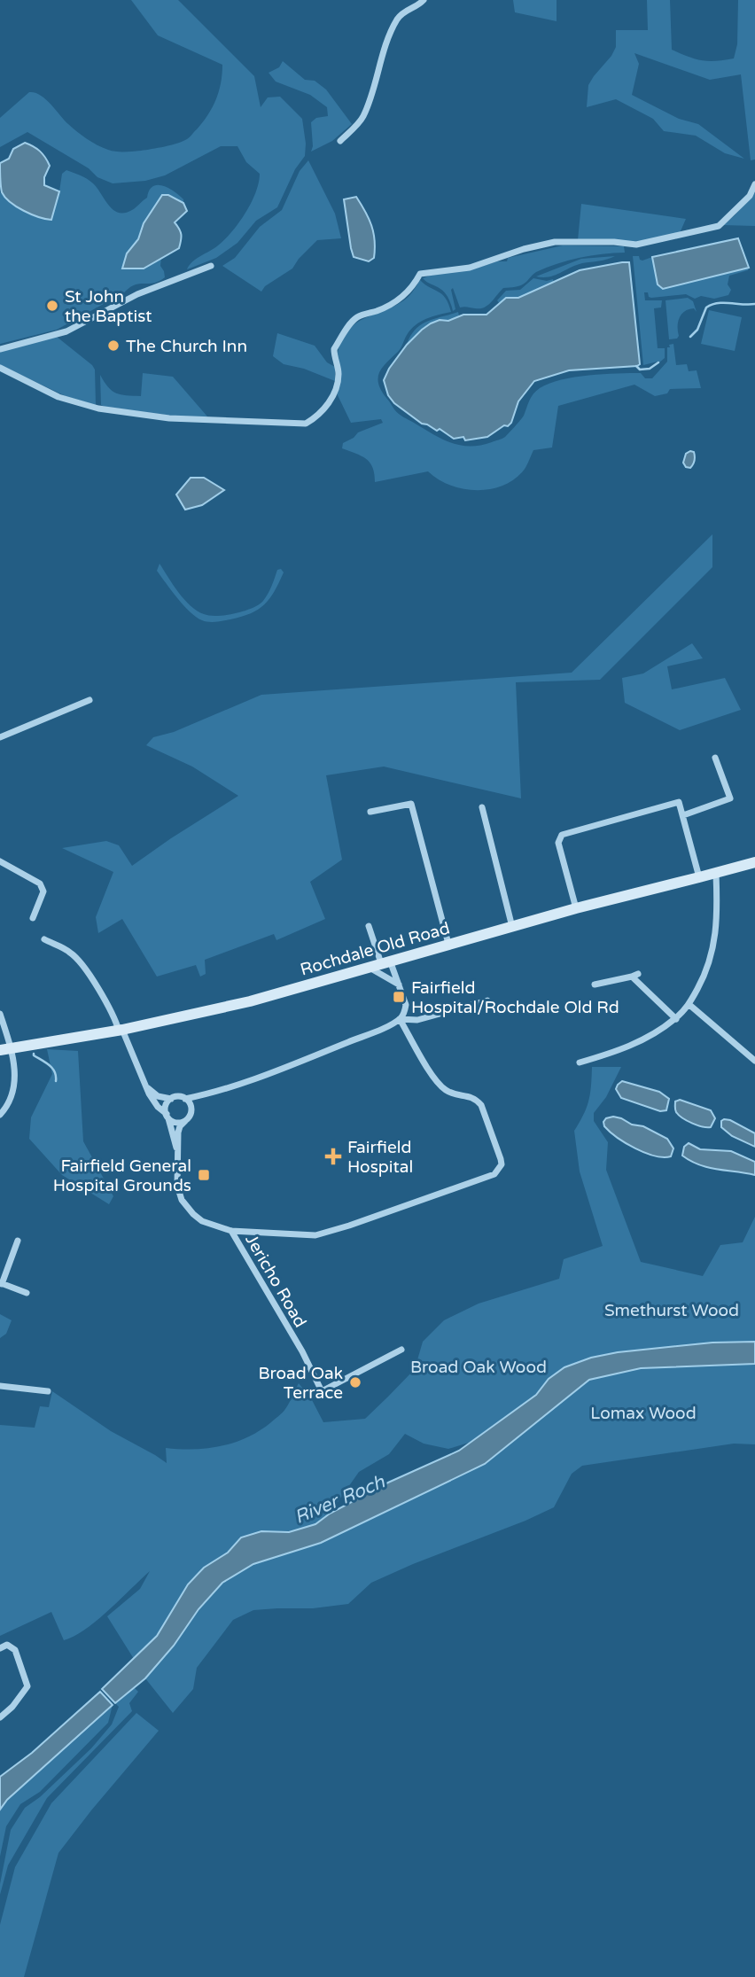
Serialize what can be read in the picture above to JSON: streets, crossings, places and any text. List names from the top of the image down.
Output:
{
  "streets": {
    "main road": ["Rochdale Old Road"],
    "street": ["Jericho Road"]
  },
  "water": ["River Roch"],
  "parks": ["Smethurst Wood", "Broad Oak Wood", "Lomax Wood"],
  "places": {
    "other": ["St John the Baptist", "The Church Inn", "Broad Oak Terrace"],
    "transit": ["Fairfield Hospital/Rochdale Old Rd", "Fairfield General Hospital Grounds"],
    "health": ["Fairfield Hospital"]
  }
}
